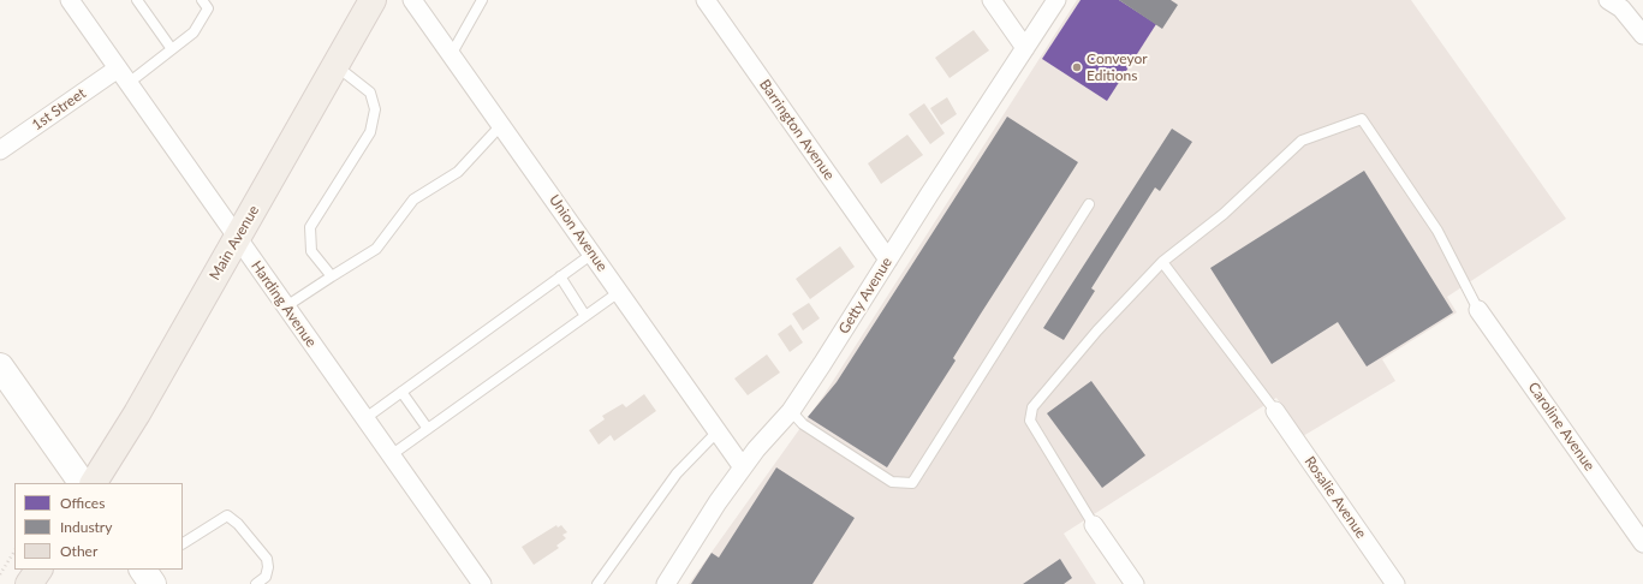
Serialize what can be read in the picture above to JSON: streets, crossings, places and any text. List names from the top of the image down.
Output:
{
  "streets": {
    "main road": ["Main Avenue"],
    "street": [
      "1st Street",
      "Barrington Avenue",
      "Union Avenue",
      "Getty Avenue",
      "Harding Avenue",
      "Caroline Avenue",
      "Rosalie Avenue"
    ]
  },
  "crossings": [
    ["1st Street", "Harding Avenue"],
    ["Barrington Avenue", "Getty Avenue"],
    ["Union Avenue", "Getty Avenue"],
    ["Main Avenue", "Harding Avenue"]
  ],
  "places": ["Conveyor Editions"],
  "legend": ["Offices", "Industry", "Other"]
}
